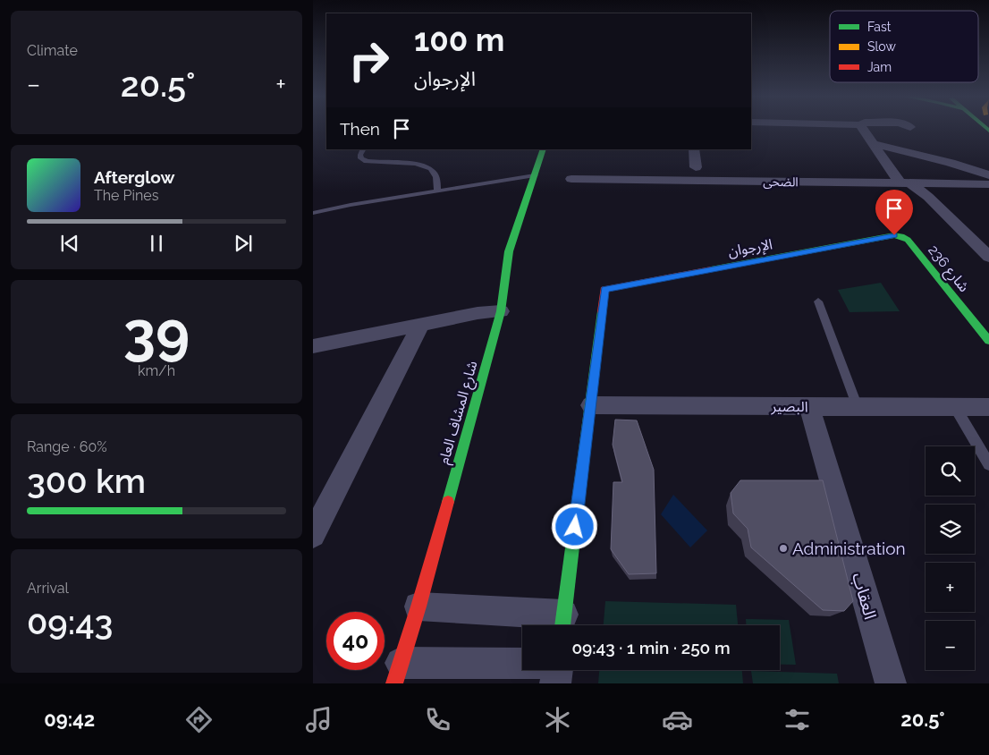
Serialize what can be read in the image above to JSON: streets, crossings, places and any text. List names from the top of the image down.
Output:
{
  "streets": {
    "street": [
      "الضحى",
      "الإرجوان",
      "شارع 236",
      "البصير",
      "شارع المشاف العام",
      "العقاب"
    ]
  },
  "crossings": [
    ["الإرجوان", "شارع 236"],
    ["الإرجوان", "البصير"],
    ["البصير", "العقاب"]
  ],
  "places": ["Administration"],
  "legend": ["Fast", "Slow", "Jam"],
  "page": {
    "tile": [
      "Climate",
      ["39", "km/h"],
      ["Range · 60%", "300 km"],
      ["Arrival", "09:43"]
    ],
    "turn": ["100 m", "الإرجوان"],
    "heat": ["−", "20.5°", "+"],
    "then": "Then",
    "song": ["Afterglow", "The Pines"],
    "map_buttons": ["+", "−"],
    "limit": "40",
    "trip": "09:43 · 1 min · 250 m",
    "tabs": ["09:42", "20.5°"]
  }
}
